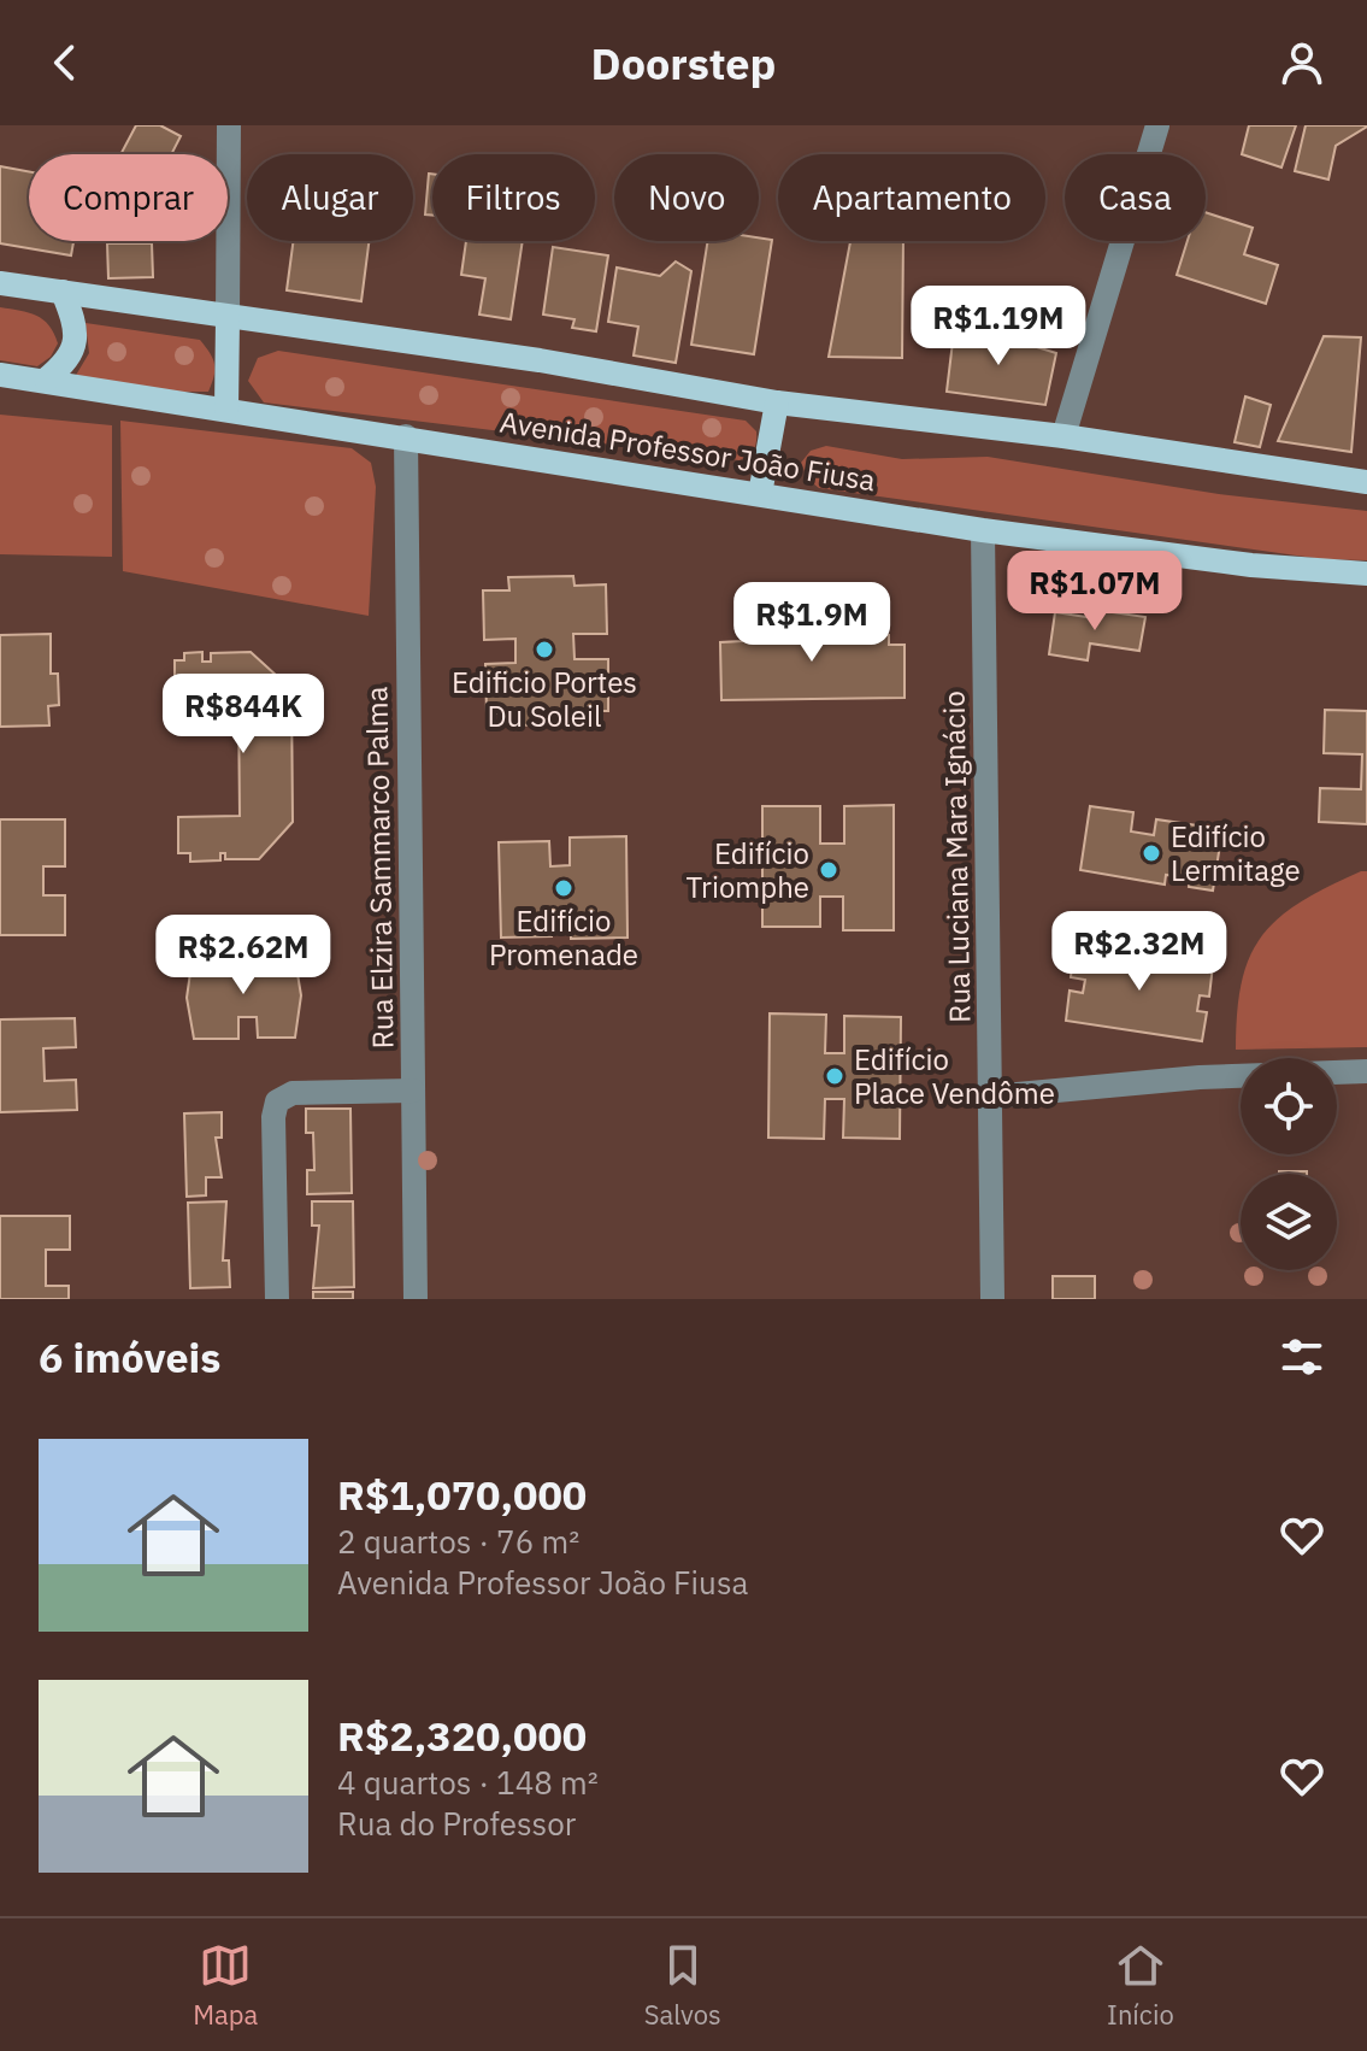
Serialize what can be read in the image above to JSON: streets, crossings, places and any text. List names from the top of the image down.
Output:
{
  "streets": {
    "main road": ["Avenida Professor João Fiusa"],
    "street": ["Rua Luciana Mara Ignácio", "Rua Elzira Sammarco Palma"]
  },
  "crossings": [
    ["Avenida Professor João Fiusa", "Rua Luciana Mara Ignácio"],
    ["Avenida Professor João Fiusa", "Rua Elzira Sammarco Palma"]
  ],
  "places": [
    "Edificio Portes Du Soleil",
    "Edifício Lermitage",
    "Edifício Triomphe",
    "Edifício Promenade",
    "Edifício Place Vendôme"
  ],
  "page": {
    "header": "Doorstep",
    "chip": [
      "Comprar",
      "Alugar",
      "Filtros",
      "Novo",
      "Apartamento",
      "Casa"
    ],
    "price": [
      "R$1.19M",
      "R$1.07M",
      "R$1.9M",
      "R$844K",
      "R$2.32M",
      "R$2.62M"
    ],
    "heading": "6 imóveis",
    "list": [
      {
        "name": "R$1,070,000",
        "note": "2 quartos · 76 m² · Avenida Professor João Fiusa"
      },
      {
        "name": "R$2,320,000",
        "note": "4 quartos · 148 m² · Rua do Professor"
      }
    ],
    "tabs": ["Mapa", "Salvos", "Início"]
  }
}
